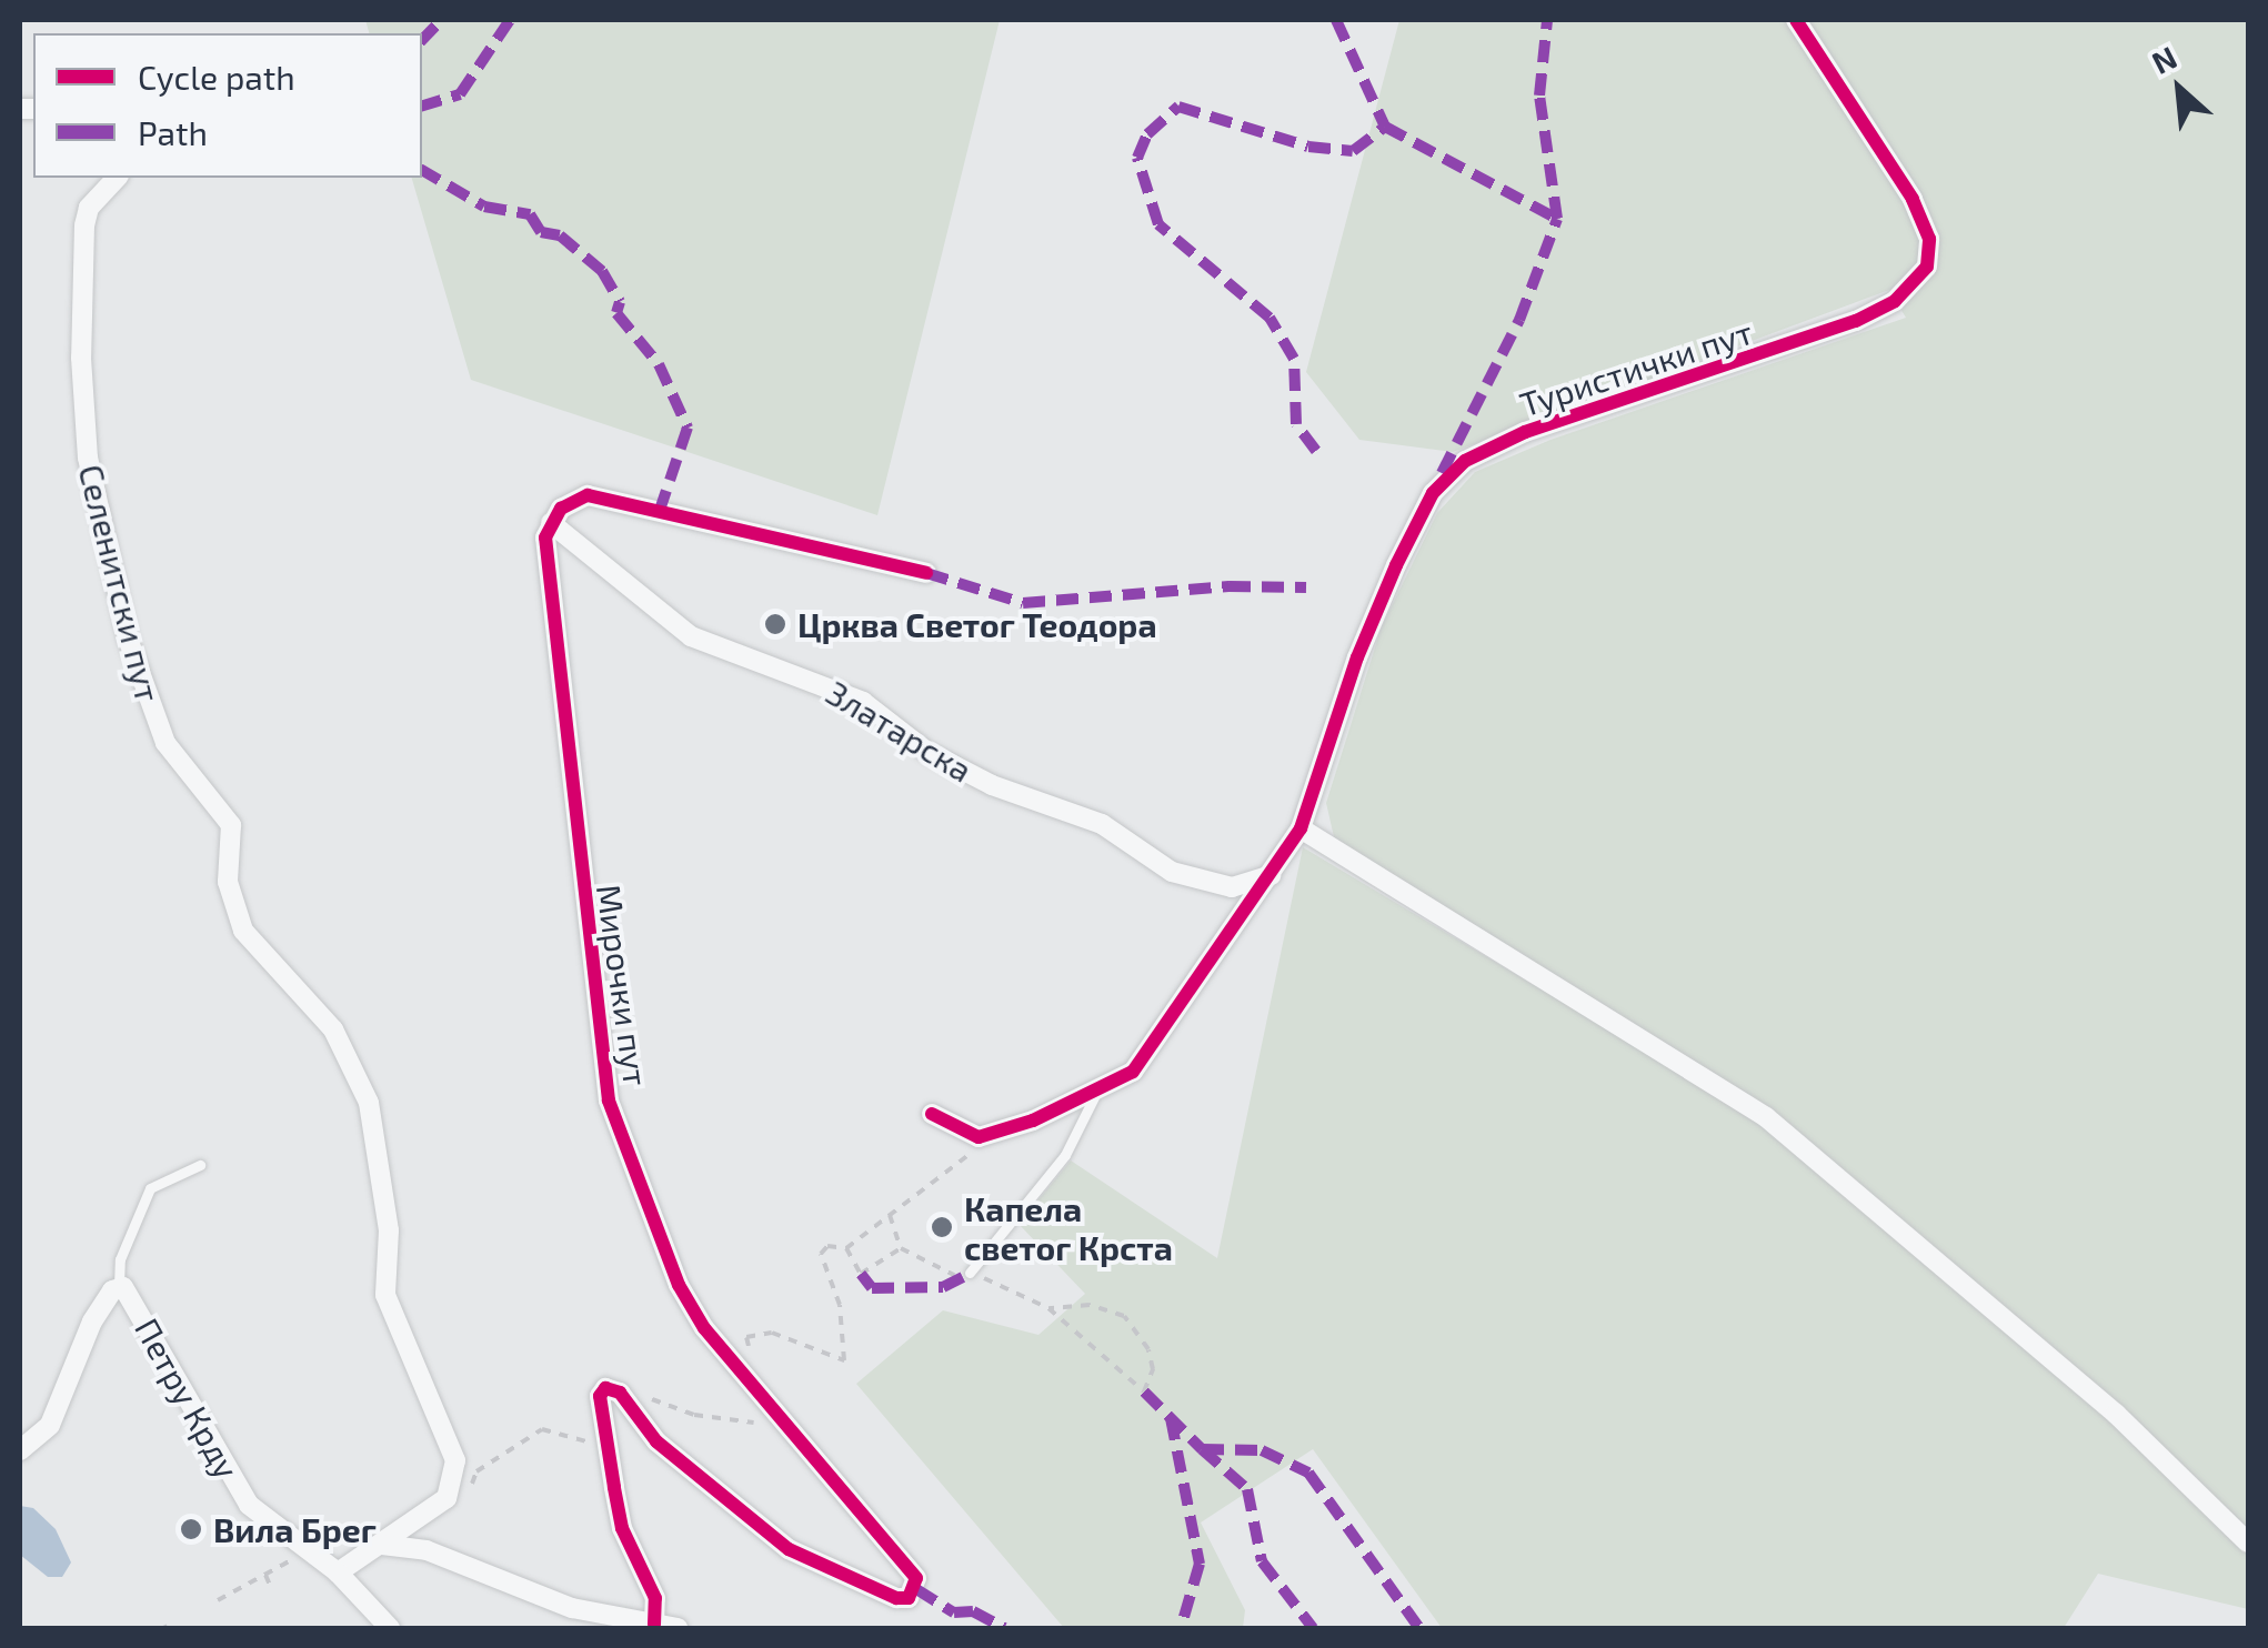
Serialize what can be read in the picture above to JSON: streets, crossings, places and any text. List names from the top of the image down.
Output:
{
  "streets": {
    "street": [
      "Туристички пут",
      "Селенитски пут",
      "Златарска",
      "Мирочки пут",
      "Петру Крду"
    ]
  },
  "crossings": [
    ["Златарска", "Мирочки пут"]
  ],
  "places": ["Црква Светог Теодора", "Капела светог Крста", "Вила Брег"],
  "legend": ["Cycle path", "Path"],
  "north": "top left"
}
